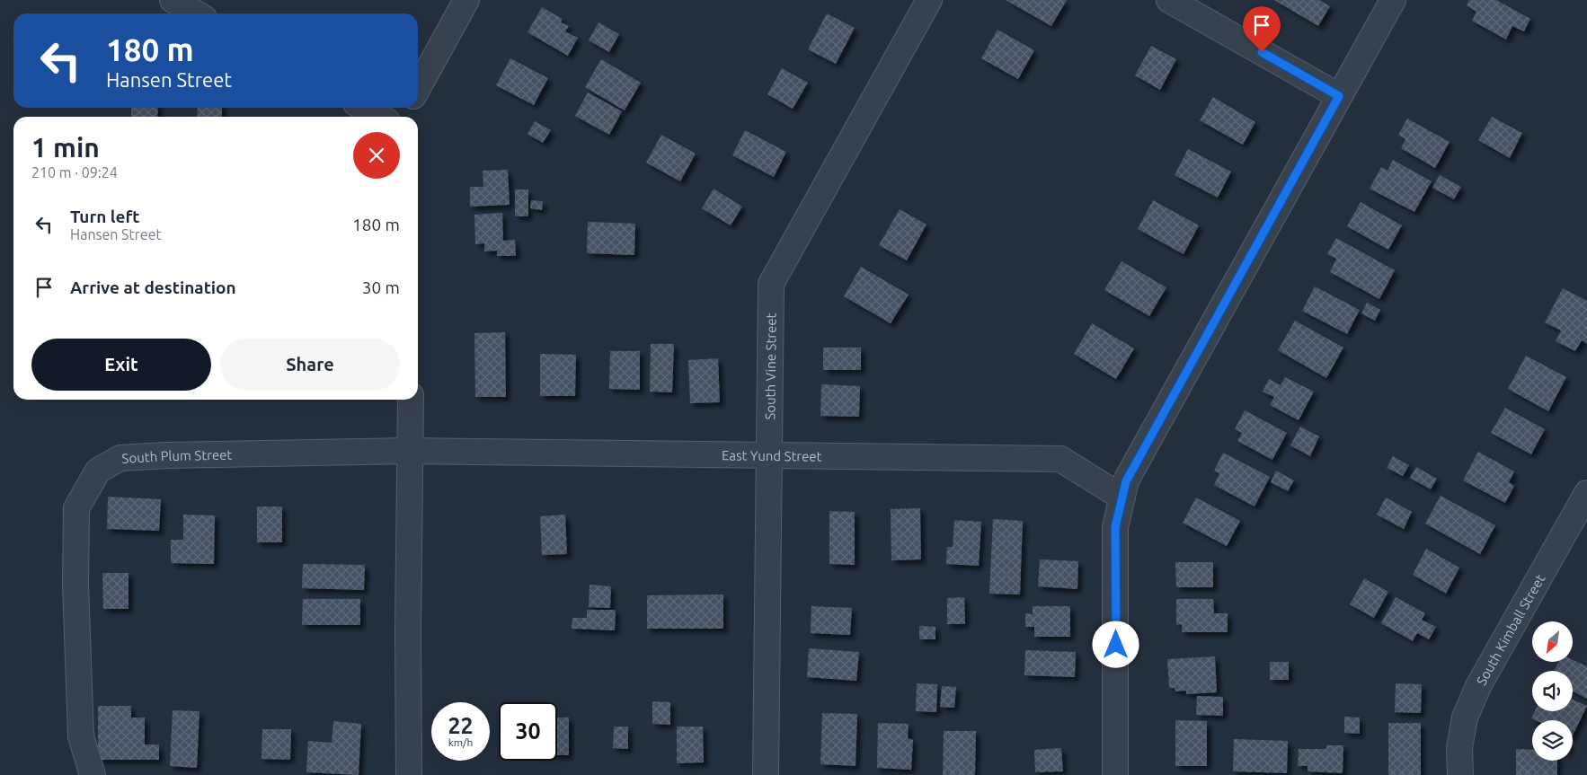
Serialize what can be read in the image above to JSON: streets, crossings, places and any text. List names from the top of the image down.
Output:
{
  "streets": {
    "street": [
      "South Vine Street",
      "East Yund Street",
      "South Plum Street",
      "South Kimball Street"
    ]
  },
  "crossings": [
    ["South Vine Street", "East Yund Street"],
    ["East Yund Street", "South Plum Street"]
  ],
  "north": "bottom left",
  "page": {
    "turn": ["180 m", "Hansen Street"],
    "heading": ["1 min", "210 m · 09:24"],
    "list": [
      {
        "name": "Turn left",
        "note": "Hansen Street",
        "value": "180 m"
      },
      {
        "name": "Arrive at destination",
        "value": "30 m"
      }
    ],
    "buttons": ["Exit", "Share"],
    "speed": "22 km/h",
    "limit": "30"
  }
}
